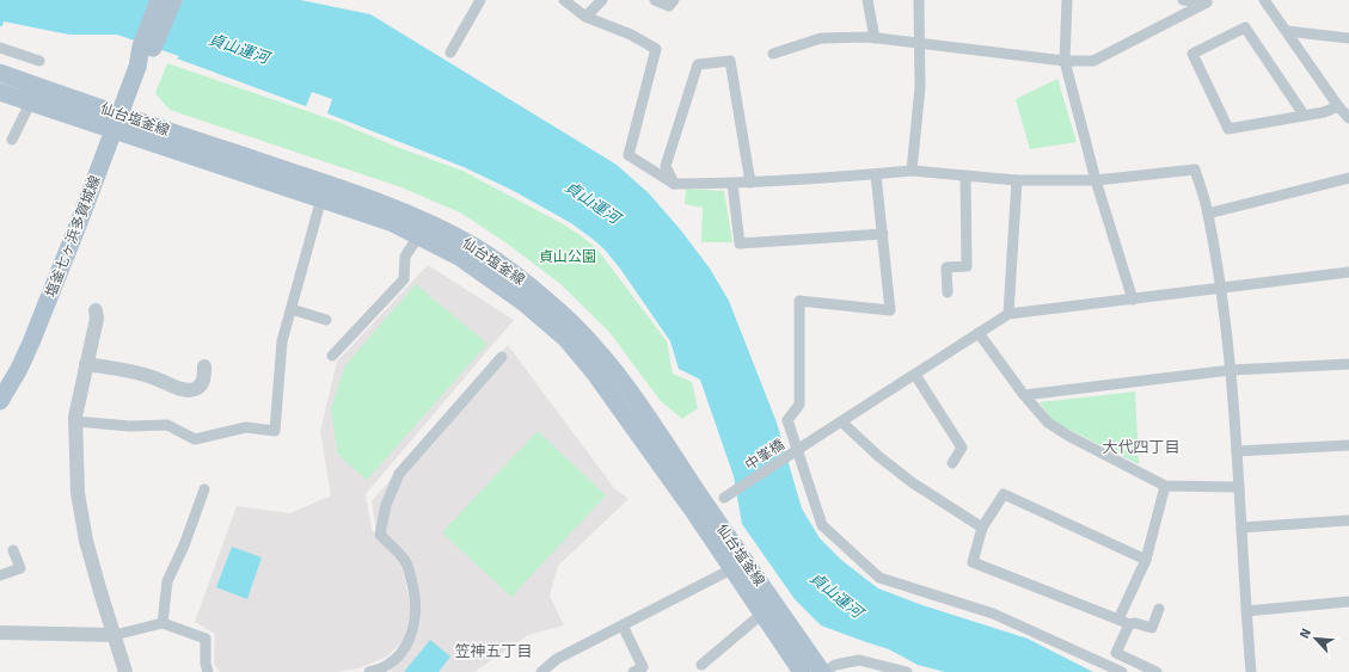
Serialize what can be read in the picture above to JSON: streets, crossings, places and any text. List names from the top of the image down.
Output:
{
  "streets": {
    "main road": ["仙台塩釜線", "塩釜七ヶ浜多賀城線"],
    "street": ["中峯橋"]
  },
  "crossings": [
    ["仙台塩釜線", "塩釜七ヶ浜多賀城線"],
    ["仙台塩釜線", "中峯橋"]
  ],
  "districts": ["大代四丁目", "笠神五丁目"],
  "water": ["貞山運河"],
  "parks": ["貞山公園"],
  "north": "top left"
}
